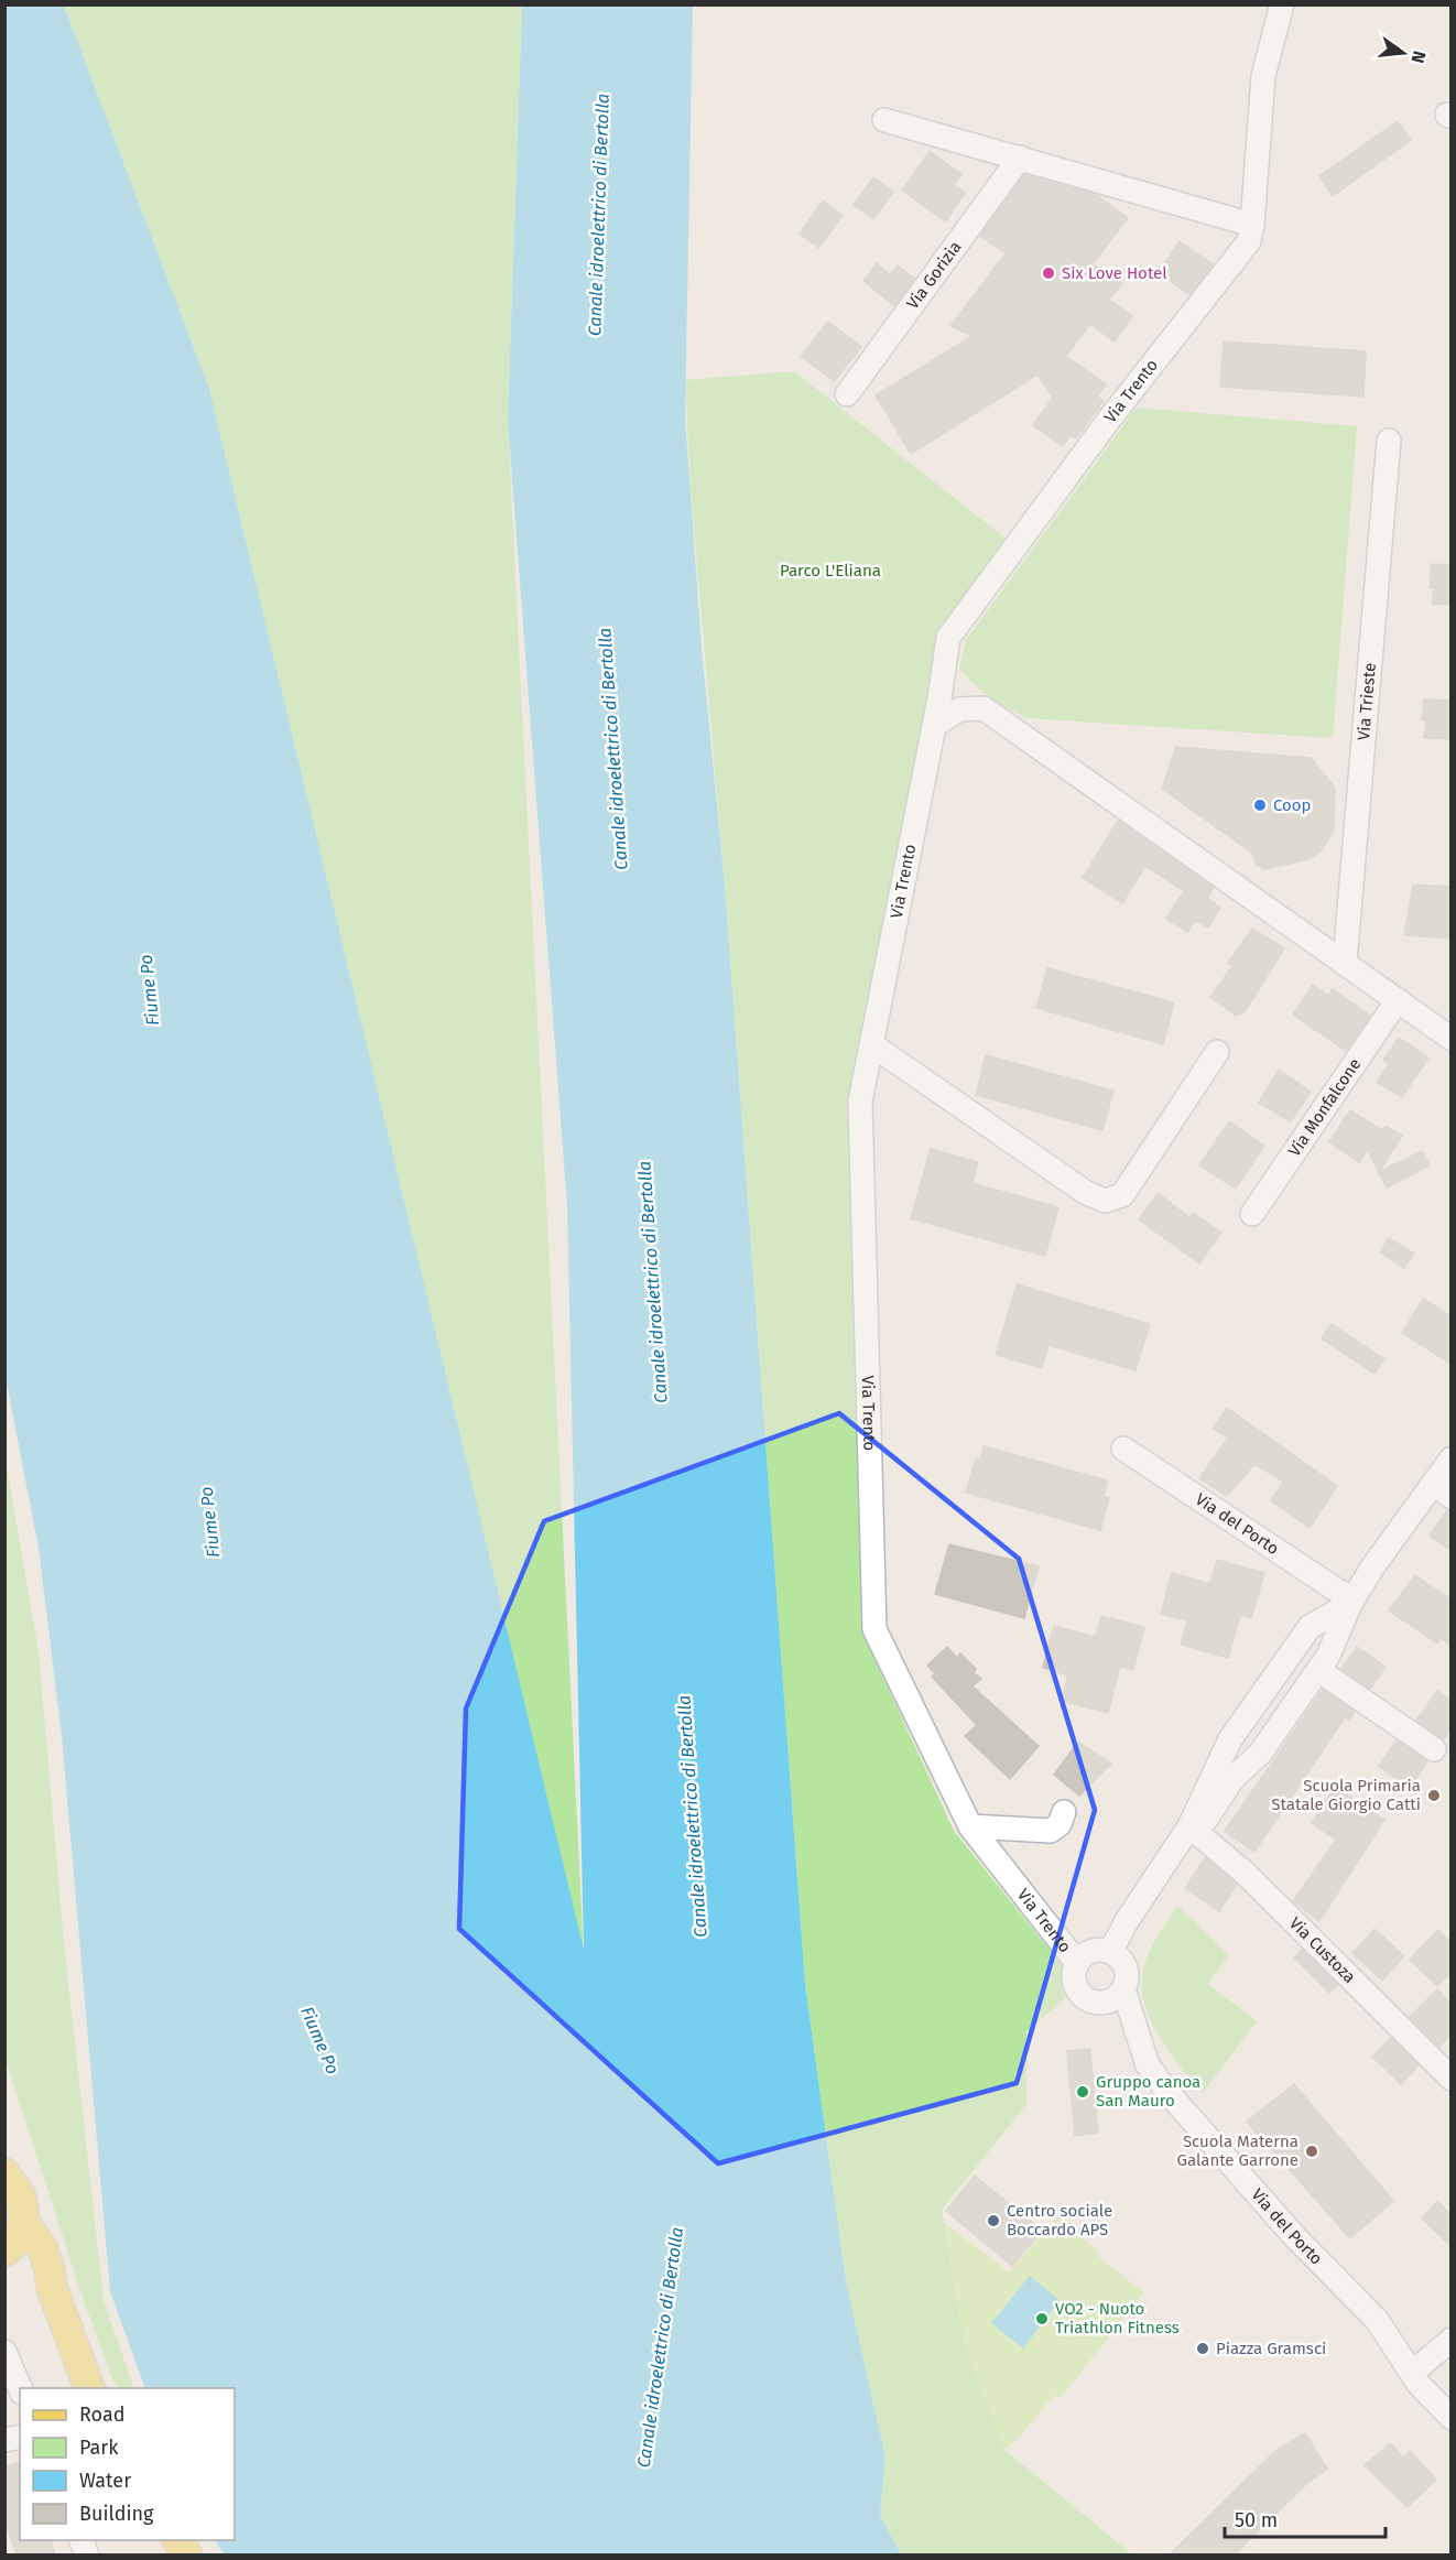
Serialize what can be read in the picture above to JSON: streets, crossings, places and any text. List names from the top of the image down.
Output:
{
  "streets": {
    "street": [
      "Via Gorizia",
      "Via Trento",
      "Via Trieste",
      "Via Monfalcone",
      "Via del Porto",
      "Via Custoza"
    ]
  },
  "crossings": [
    ["Via Trento", "Via del Porto"]
  ],
  "water": ["Canale idroelettrico di Bertolla", "Fiume Po"],
  "parks": ["Parco L'Eliana"],
  "places": [
    "Six Love Hotel",
    "Coop",
    "Scuola Primaria Statale Giorgio Catti",
    "Gruppo canoa San Mauro",
    "Scuola Materna Galante Garrone",
    "Centro sociale Boccardo APS",
    "VO2 - Nuoto Triathlon Fitness",
    "Piazza Gramsci"
  ],
  "legend": [
    "Road",
    "Park",
    "Water",
    "Building"
  ],
  "scale_bar": "50 m",
  "north": "right"
}
